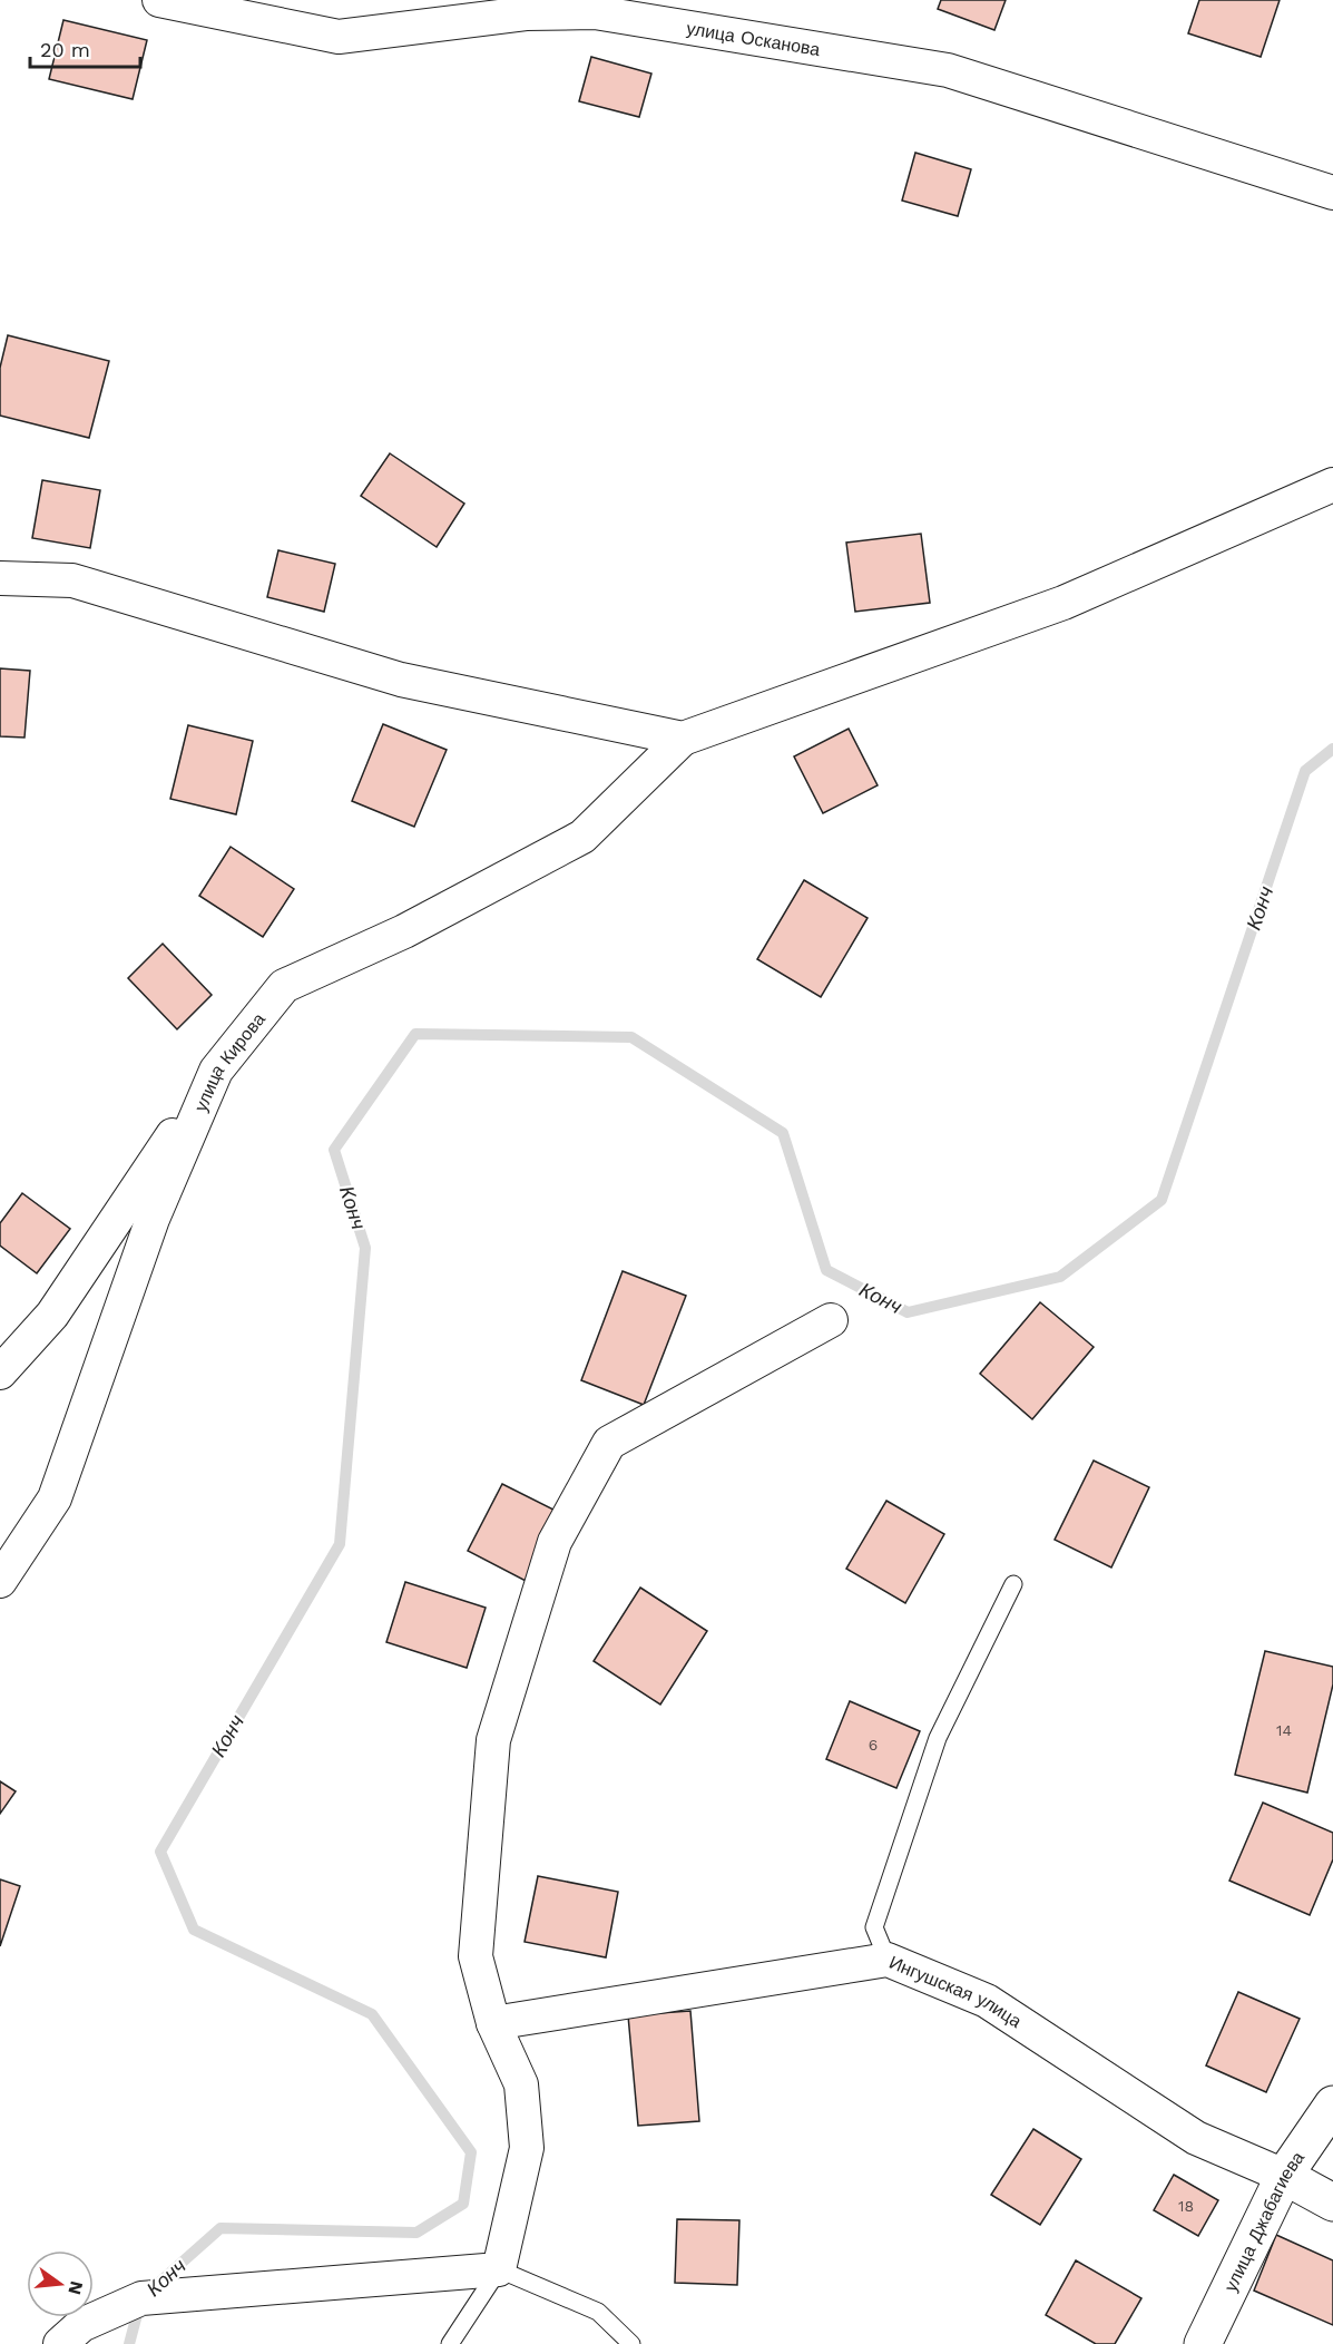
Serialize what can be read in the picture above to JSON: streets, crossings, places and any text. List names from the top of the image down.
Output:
{
  "streets": {
    "main road": ["Ингушская улица", "улица Джабагиева"],
    "street": ["улица Осканова", "улица Кирова"]
  },
  "crossings": [
    ["Ингушская улица", "улица Джабагиева"]
  ],
  "water": ["Конч"],
  "house_numbers": ["14", "6", "18"],
  "scale_bar": "20 m",
  "north": "right"
}
